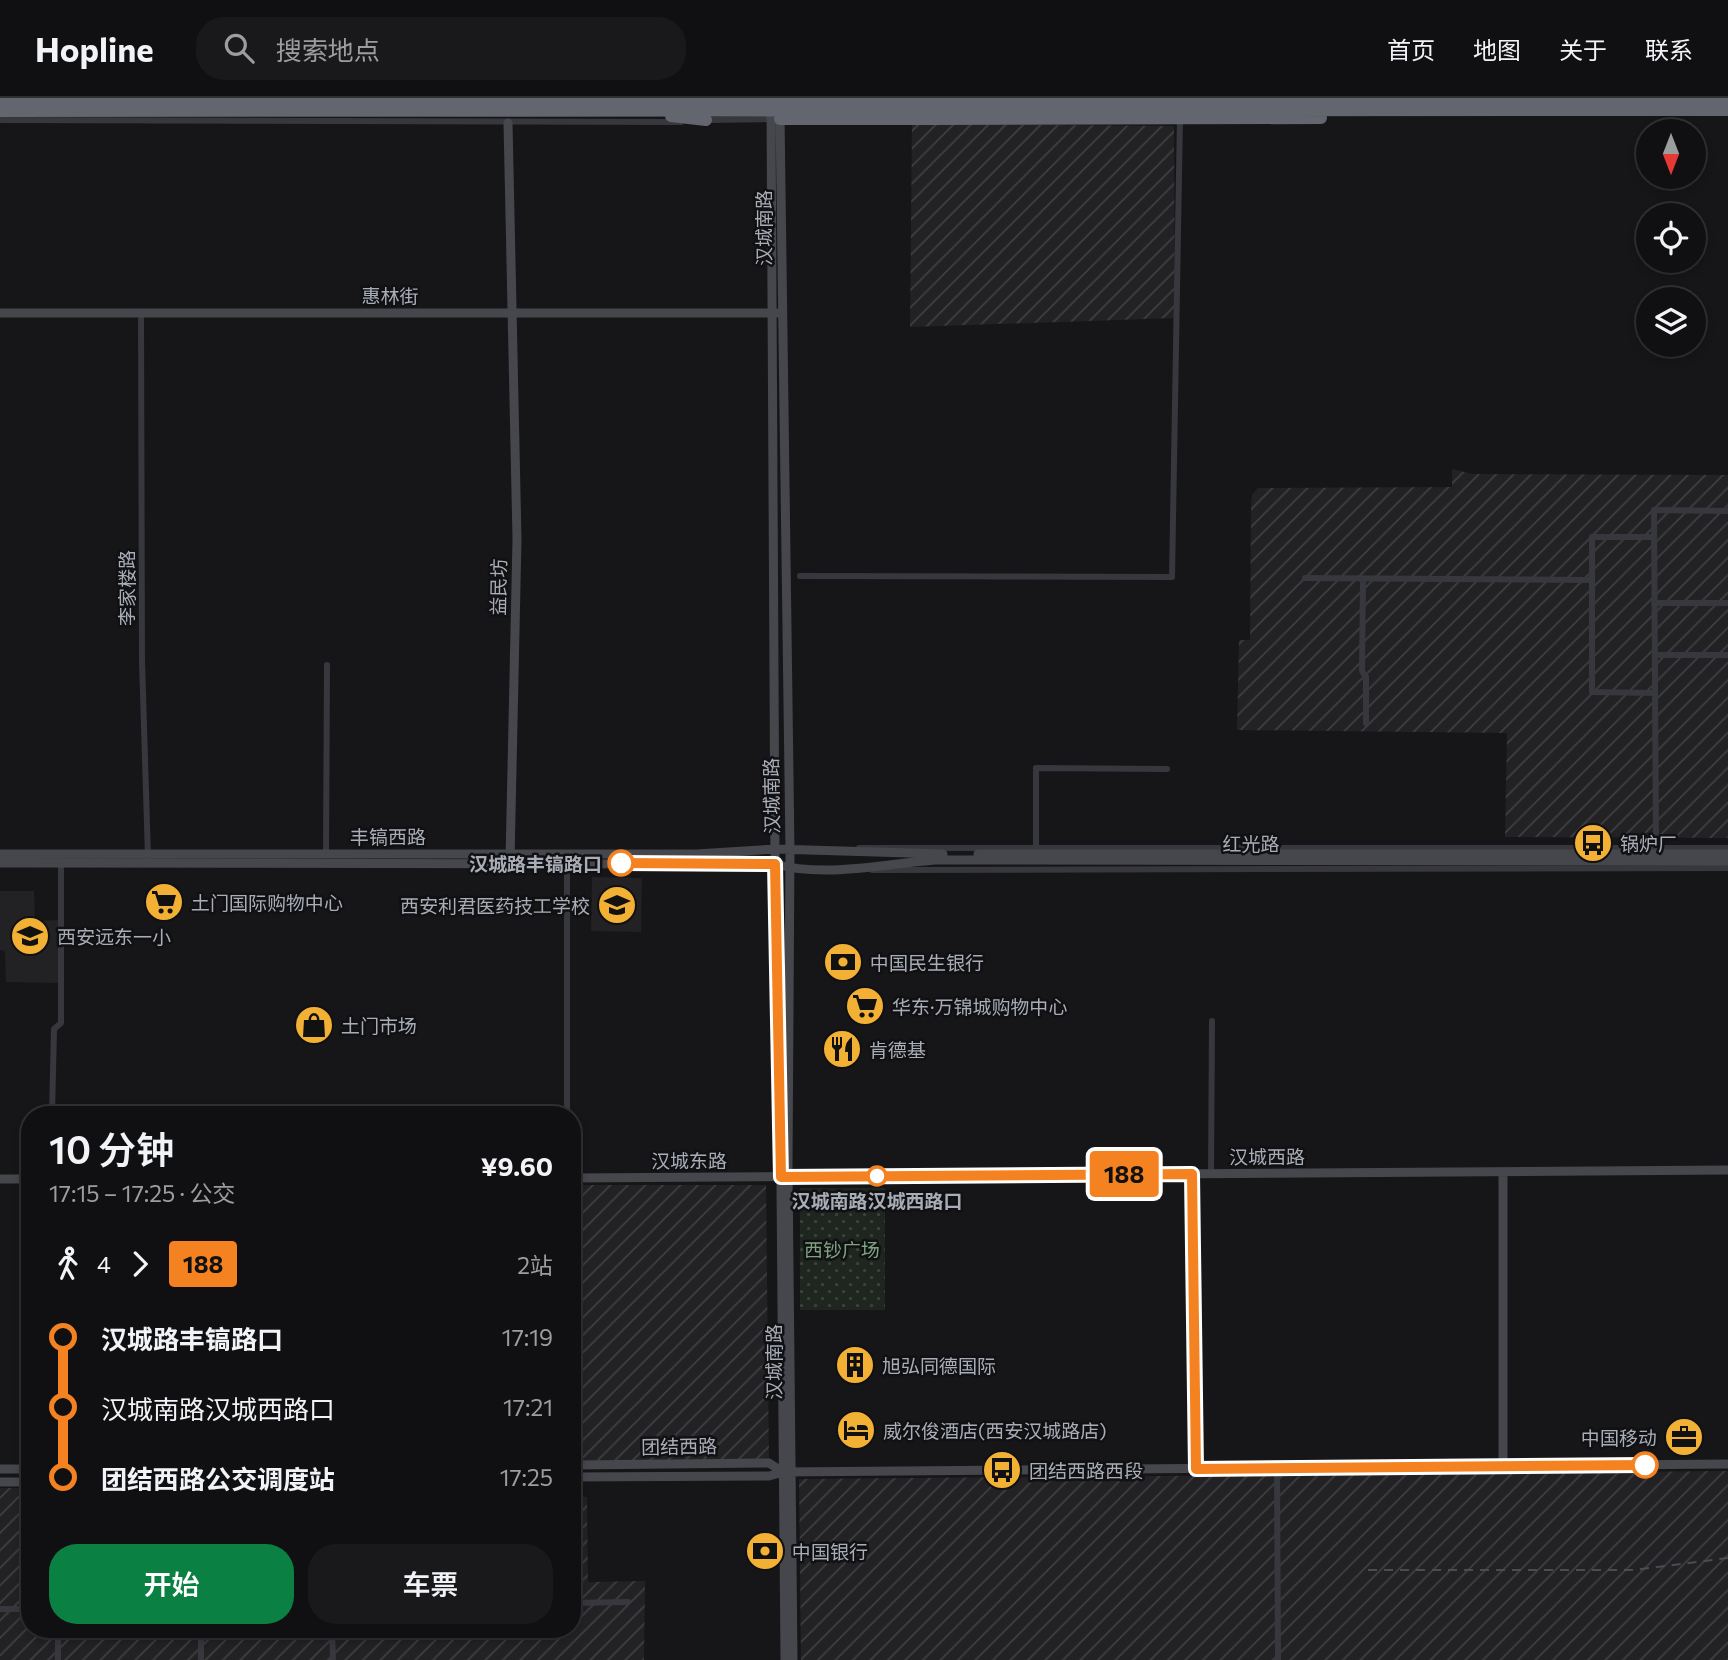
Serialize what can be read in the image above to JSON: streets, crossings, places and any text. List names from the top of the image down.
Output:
{
  "streets": {
    "main road": [
      "汉城南路",
      "惠林街",
      "益民坊",
      "丰镐西路",
      "红光路",
      "汉城西路",
      "汉城东路",
      "团结西路"
    ],
    "street": ["李家楼路"]
  },
  "crossings": [
    ["汉城南路", "惠林街"],
    ["汉城南路", "丰镐西路"],
    ["汉城南路", "红光路"],
    ["汉城南路", "汉城东路"],
    ["汉城南路", "团结西路"],
    ["惠林街", "益民坊"],
    ["惠林街", "李家楼路"],
    ["益民坊", "丰镐西路"],
    ["李家楼路", "丰镐西路"],
    ["丰镐西路", "红光路"],
    ["汉城西路", "汉城东路"]
  ],
  "parks": ["西钞广场"],
  "places": {
    "bus stop": ["锅炉厂", "团结西路西段"],
    "other": ["汉城路丰镐路口", "汉城南路汉城西路口"],
    "supermarket": ["土门国际购物中心", "华东·万锦城购物中心"],
    "school or university": ["西安利君医药技工学校", "西安远东一小"],
    "bank": ["中国民生银行", "中国银行"],
    "shop": ["土门市场"],
    "restaurant": ["肯德基"],
    "building": ["旭弘同德国际"],
    "hotel": ["威尔俊酒店(西安汉城路店)"],
    "office": ["中国移动"]
  },
  "lines": ["bus line 188"],
  "north": "bottom",
  "page": {
    "header": "Hopline",
    "search": "搜索地点",
    "nav": [
      "首页",
      "地图",
      "关于",
      "联系"
    ],
    "on_map": "188",
    "heading": ["10 分钟", "17:15 – 17:25 · 公交", "¥9.60"],
    "legs": ["4", "188", "2站"],
    "list": [
      {
        "name": "汉城路丰镐路口",
        "value": "17:19"
      },
      {
        "name": "汉城南路汉城西路口",
        "value": "17:21"
      },
      {
        "name": "团结西路公交调度站",
        "value": "17:25"
      }
    ],
    "buttons": ["开始", "车票"]
  }
}
